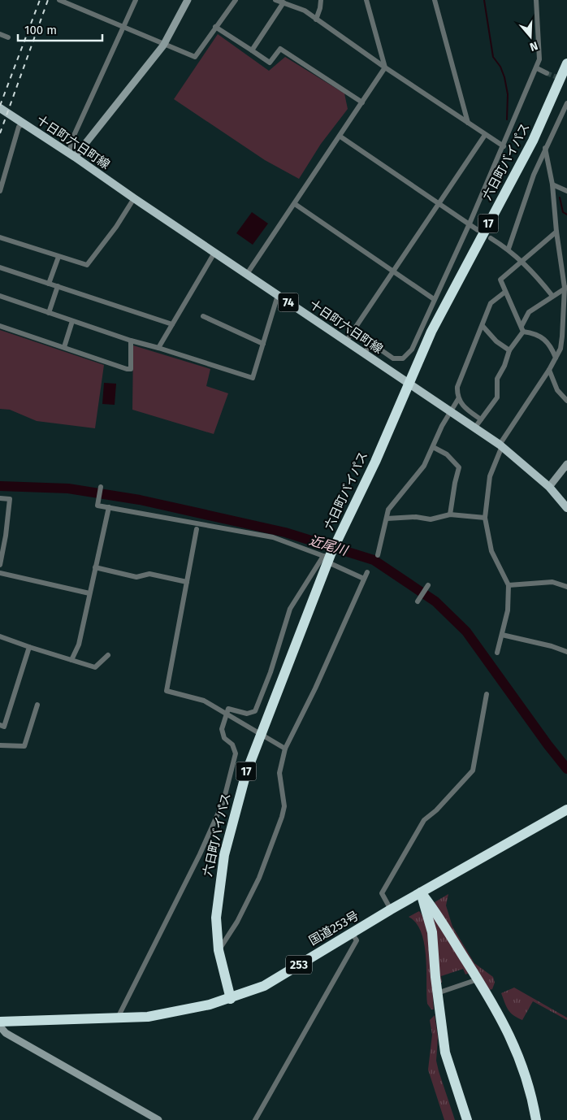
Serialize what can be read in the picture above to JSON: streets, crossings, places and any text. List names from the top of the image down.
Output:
{
  "streets": {
    "highway": [
      "六日町バイパス",
      "17",
      "国道253号",
      "253"
    ],
    "main road": ["十日町六日町線", "74"]
  },
  "crossings": [
    ["十日町六日町線", "六日町バイパス"],
    ["六日町バイパス", "国道253号"]
  ],
  "water": ["近尾川"],
  "scale_bar": "100 m",
  "north": "bottom"
}
